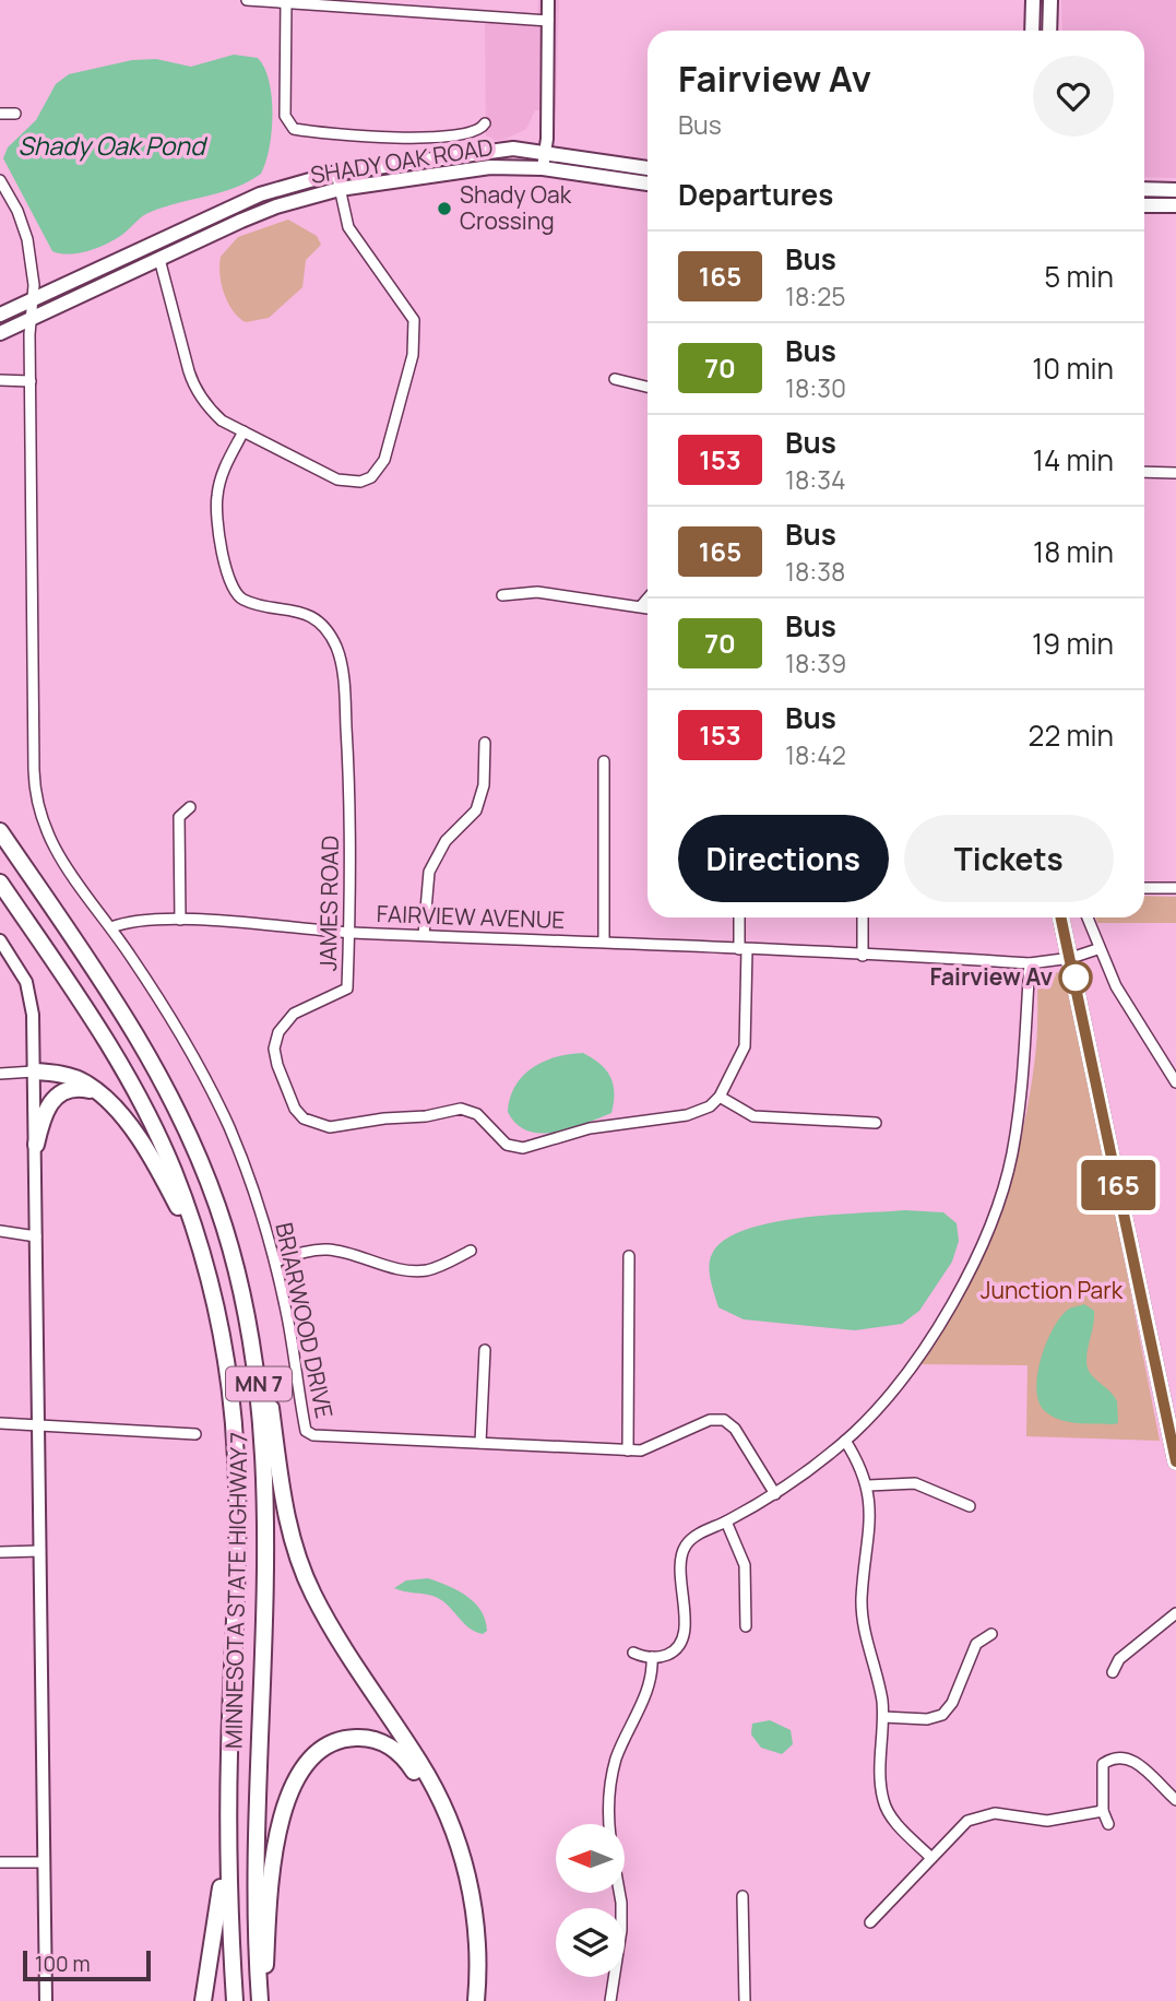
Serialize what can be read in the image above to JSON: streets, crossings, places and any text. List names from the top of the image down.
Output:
{
  "streets": {
    "highway": ["MN 7", "MINNESOTA STATE HIGHWAY 7"],
    "main road": ["SHADY OAK ROAD"],
    "street": ["JAMES ROAD", "FAIRVIEW AVENUE", "BRIARWOOD DRIVE"]
  },
  "crossings": [
    ["SHADY OAK ROAD", "BRIARWOOD DRIVE"],
    ["JAMES ROAD", "FAIRVIEW AVENUE"],
    ["FAIRVIEW AVENUE", "BRIARWOOD DRIVE"]
  ],
  "water": ["Shady Oak Pond"],
  "parks": ["Junction Park"],
  "places": ["Shady Oak Crossing", "Fairview Av"],
  "lines": ["bus line 165"],
  "scale_bar": "100 m",
  "north": "left",
  "page": {
    "on_map": "165",
    "heading": [
      ["Fairview Av", "Bus"],
      "Departures"
    ],
    "list": [
      {
        "mark": "165",
        "name": "Bus",
        "note": "18:25",
        "value": "5 min"
      },
      {
        "mark": "70",
        "name": "Bus",
        "note": "18:30",
        "value": "10 min"
      },
      {
        "mark": "153",
        "name": "Bus",
        "note": "18:34",
        "value": "14 min"
      },
      {
        "mark": "165",
        "name": "Bus",
        "note": "18:38",
        "value": "18 min"
      },
      {
        "mark": "70",
        "name": "Bus",
        "note": "18:39",
        "value": "19 min"
      },
      {
        "mark": "153",
        "name": "Bus",
        "note": "18:42",
        "value": "22 min"
      }
    ],
    "buttons": ["Directions", "Tickets"],
    "scale": "100 m"
  }
}
